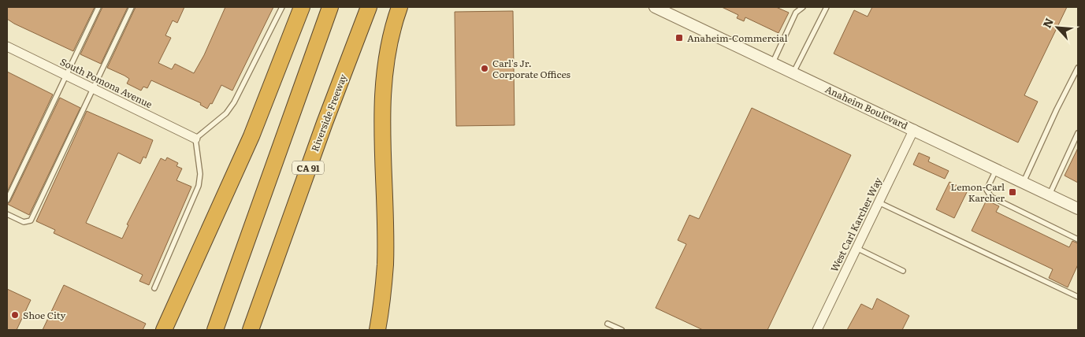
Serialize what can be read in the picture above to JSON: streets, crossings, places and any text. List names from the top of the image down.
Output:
{
  "streets": {
    "highway": ["Riverside Freeway", "CA 91"],
    "street": ["South Pomona Avenue", "Anaheim Boulevard", "West Carl Karcher Way"]
  },
  "crossings": [
    ["Anaheim Boulevard", "West Carl Karcher Way"]
  ],
  "places": {
    "transit": ["Anaheim-Commercial", "Lemon-Carl Karcher"],
    "other": ["Carl's Jr. Corporate Offices", "Shoe City"]
  },
  "north": "top left"
}
